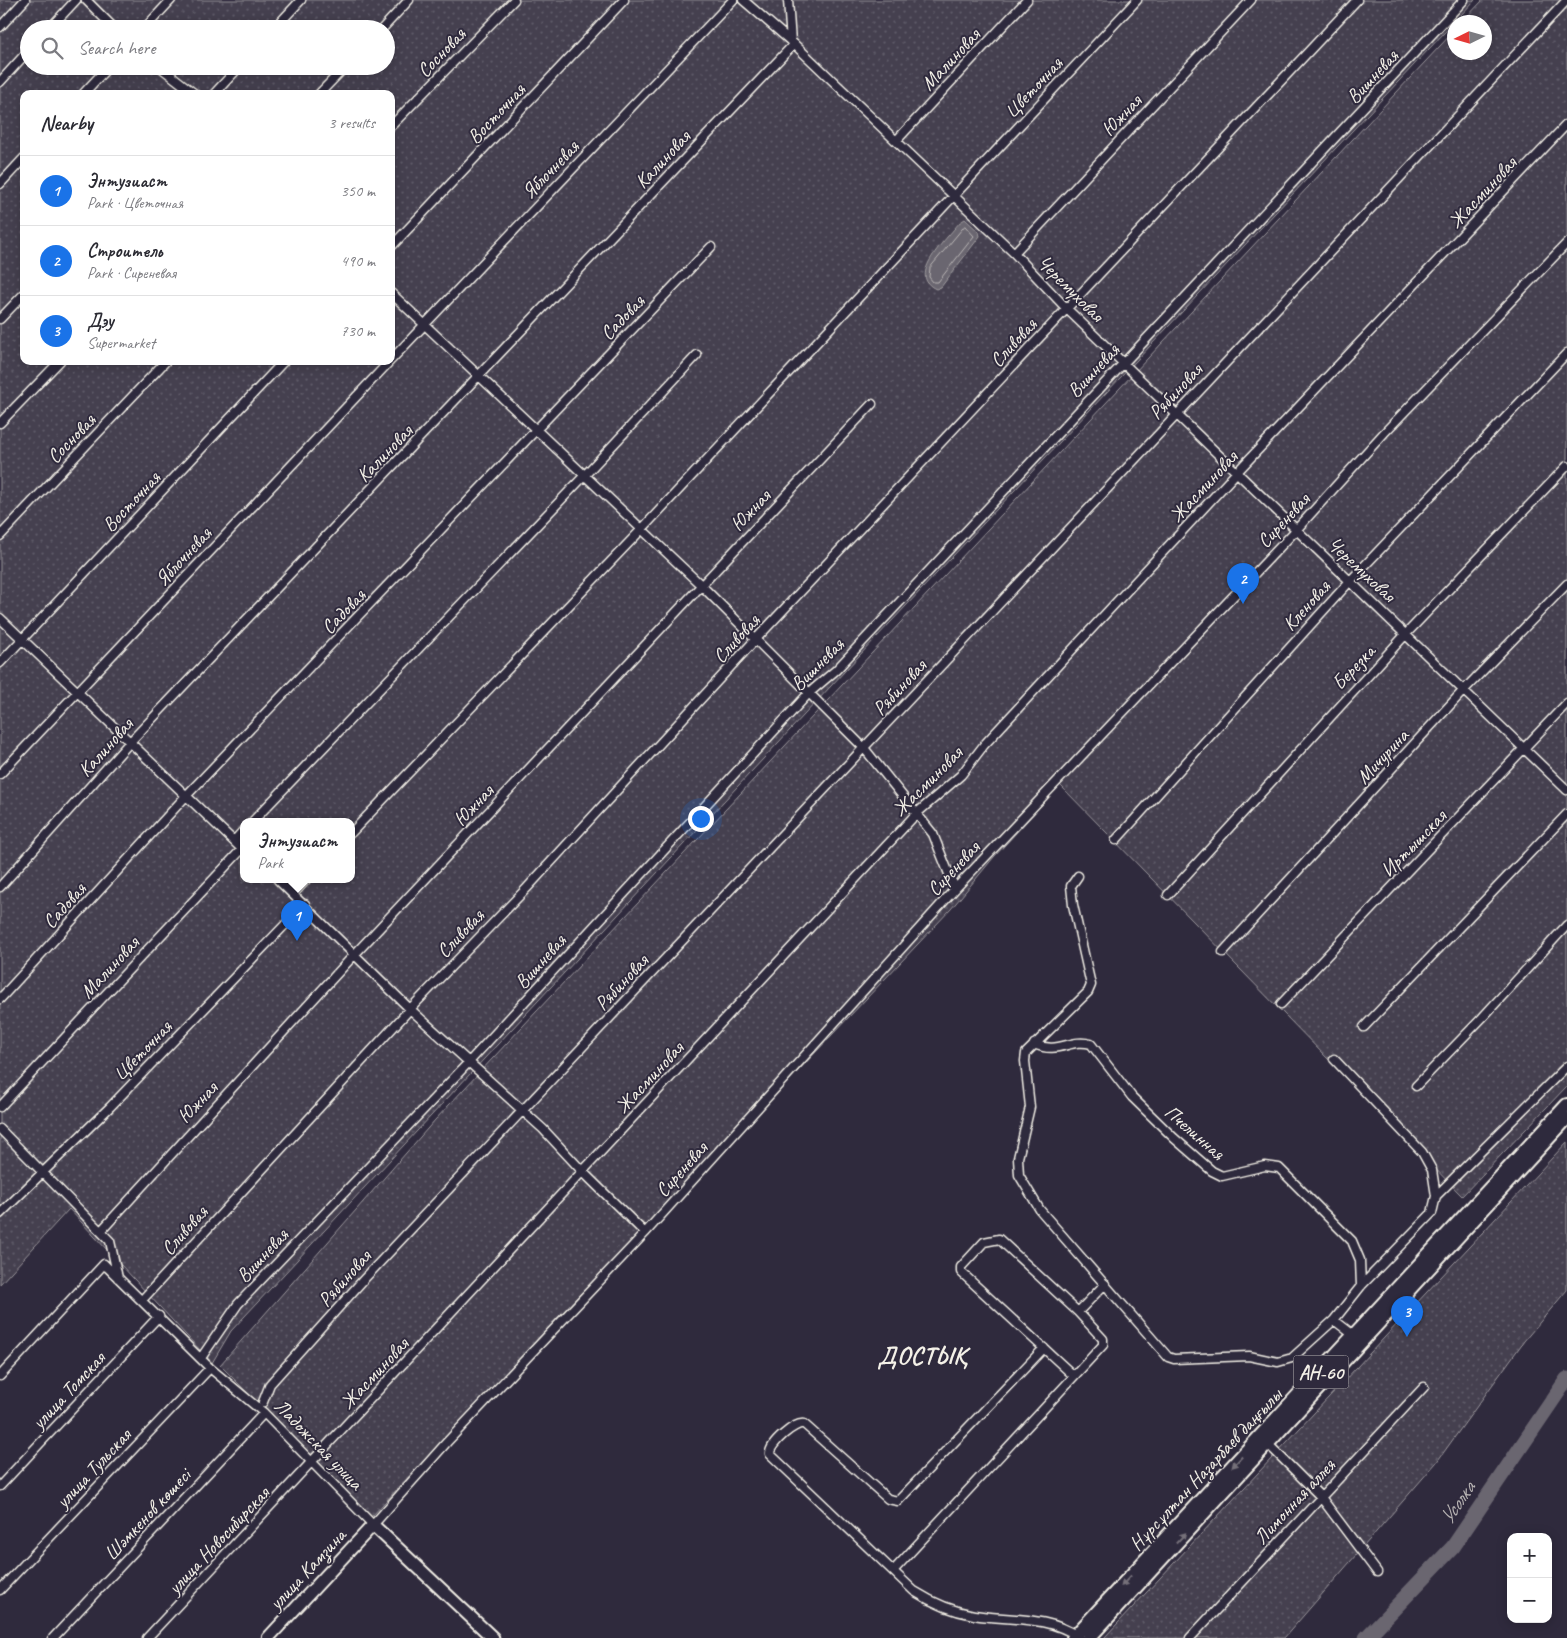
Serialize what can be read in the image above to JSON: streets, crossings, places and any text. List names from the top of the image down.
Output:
{
  "streets": {
    "main road": [
      "АН-60",
      "Ладожская улица",
      "Нұрсұлтан Назарбаев даңғылы",
      "улица Камзина"
    ],
    "street": [
      "Сосновая",
      "Малиновая",
      "Вишневая",
      "Цветочная",
      "Восточная",
      "Южная",
      "Калиновая",
      "Яблочневая",
      "Жасминовая",
      "Черемуховая",
      "Садовая",
      "Сливовая",
      "Рябиновая",
      "Сиреневая",
      "Кленовая",
      "Березка",
      "Мичурина",
      "Иртышская",
      "Пчелинная",
      "улица Томская",
      "улица Тульская",
      "Лимонная аллея",
      "Шәмкенов көшесі",
      "улица Новосибирская"
    ]
  },
  "crossings": [
    ["Малиновая", "Черемуховая"],
    ["Вишневая", "Черемуховая"],
    ["Вишневая", "Ладожская улица"],
    ["Цветочная", "Черемуховая"],
    ["Южная", "Черемуховая"],
    ["Калиновая", "Черемуховая"],
    ["Жасминовая", "Черемуховая"],
    ["Жасминовая", "Ладожская улица"],
    ["Жасминовая", "улица Новосибирская"],
    ["Черемуховая", "Сливовая"],
    ["Черемуховая", "Рябиновая"],
    ["Черемуховая", "Сиреневая"],
    ["Черемуховая", "Кленовая"],
    ["Черемуховая", "Березка"],
    ["Черемуховая", "Мичурина"],
    ["Черемуховая", "Иртышская"],
    ["Сливовая", "Ладожская улица"],
    ["Сиреневая", "Ладожская улица"],
    ["Сиреневая", "улица Камзина"],
    ["улица Томская", "Ладожская улица"],
    ["Ладожская улица", "улица Тульская"],
    ["Ладожская улица", "Шәмкенов көшесі"],
    ["Ладожская улица", "улица Новосибирская"],
    ["Ладожская улица", "улица Камзина"]
  ],
  "districts": ["ДОСТЫҚ"],
  "water": ["Усолка"],
  "north": "left",
  "page": {
    "search": "Search here",
    "heading": ["Nearby", "3 results"],
    "list": [
      {
        "mark": "1",
        "name": "Энтузиаст",
        "note": "Park · Цветочная",
        "value": "350 m"
      },
      {
        "mark": "2",
        "name": "Строитель",
        "note": "Park · Сиреневая",
        "value": "490 m"
      },
      {
        "mark": "3",
        "name": "Дэу",
        "note": "Supermarket",
        "value": "730 m"
      }
    ],
    "pins": ["2", "1", "3"],
    "popup": ["Энтузиаст", "Park"],
    "map_buttons": ["+", "−"]
  }
}
